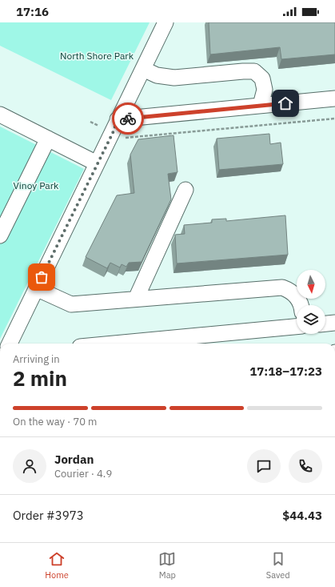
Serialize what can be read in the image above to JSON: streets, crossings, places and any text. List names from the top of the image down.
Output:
{
  "parks": ["North Shore Park", "Vinoy Park"],
  "north": "bottom",
  "page": {
    "status": "17:16",
    "heading": ["2 min", "Arriving in", "17:18–17:23"],
    "panel": [
      "Jordan",
      "Courier · 4.9",
      "Order #3973",
      "$44.43"
    ],
    "bar": "On the way · 70 m",
    "tabs": ["Home", "Map", "Saved"]
  }
}
